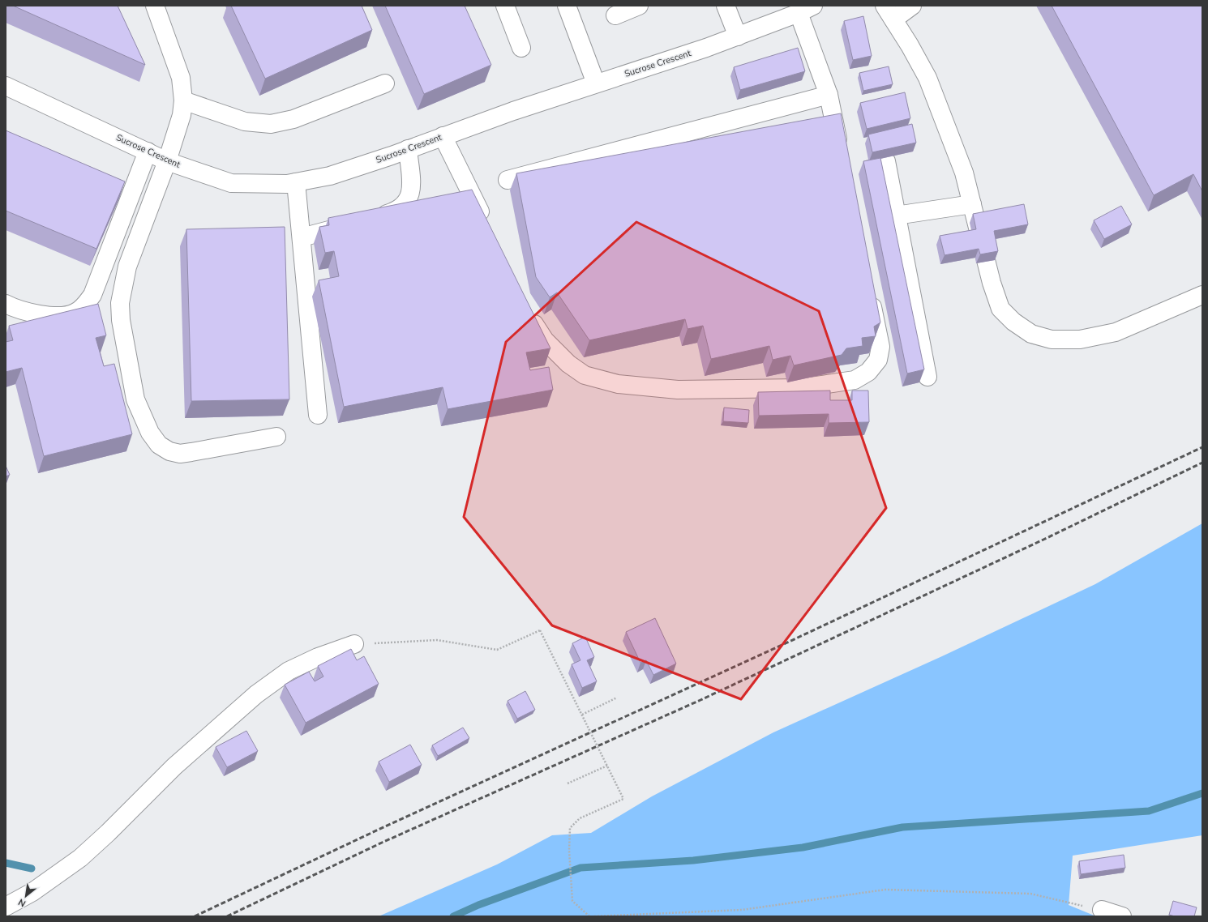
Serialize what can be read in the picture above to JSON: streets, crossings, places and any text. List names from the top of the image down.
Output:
{
  "streets": {
    "lane": ["Sucrose Crescent"]
  },
  "north": "bottom left"
}
